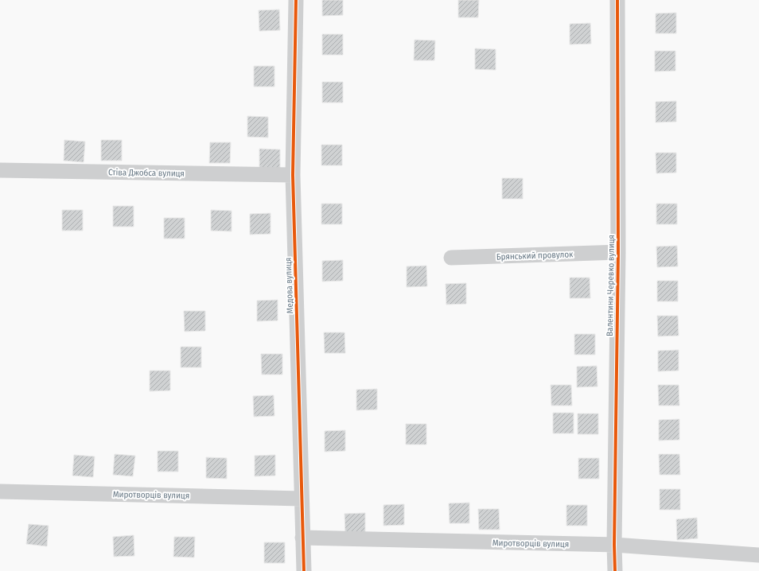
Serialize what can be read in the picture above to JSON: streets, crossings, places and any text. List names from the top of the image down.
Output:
{
  "streets": {
    "street": [
      "Стіва Джобса вулиця",
      "Брянський провулок",
      "Медова вулиця",
      "Валентини Черевко вулиця",
      "Миротворців вулиця"
    ]
  },
  "crossings": [
    ["Стіва Джобса вулиця", "Медова вулиця"],
    ["Брянський провулок", "Валентини Черевко вулиця"],
    ["Медова вулиця", "Миротворців вулиця"],
    ["Валентини Черевко вулиця", "Миротворців вулиця"]
  ]
}
